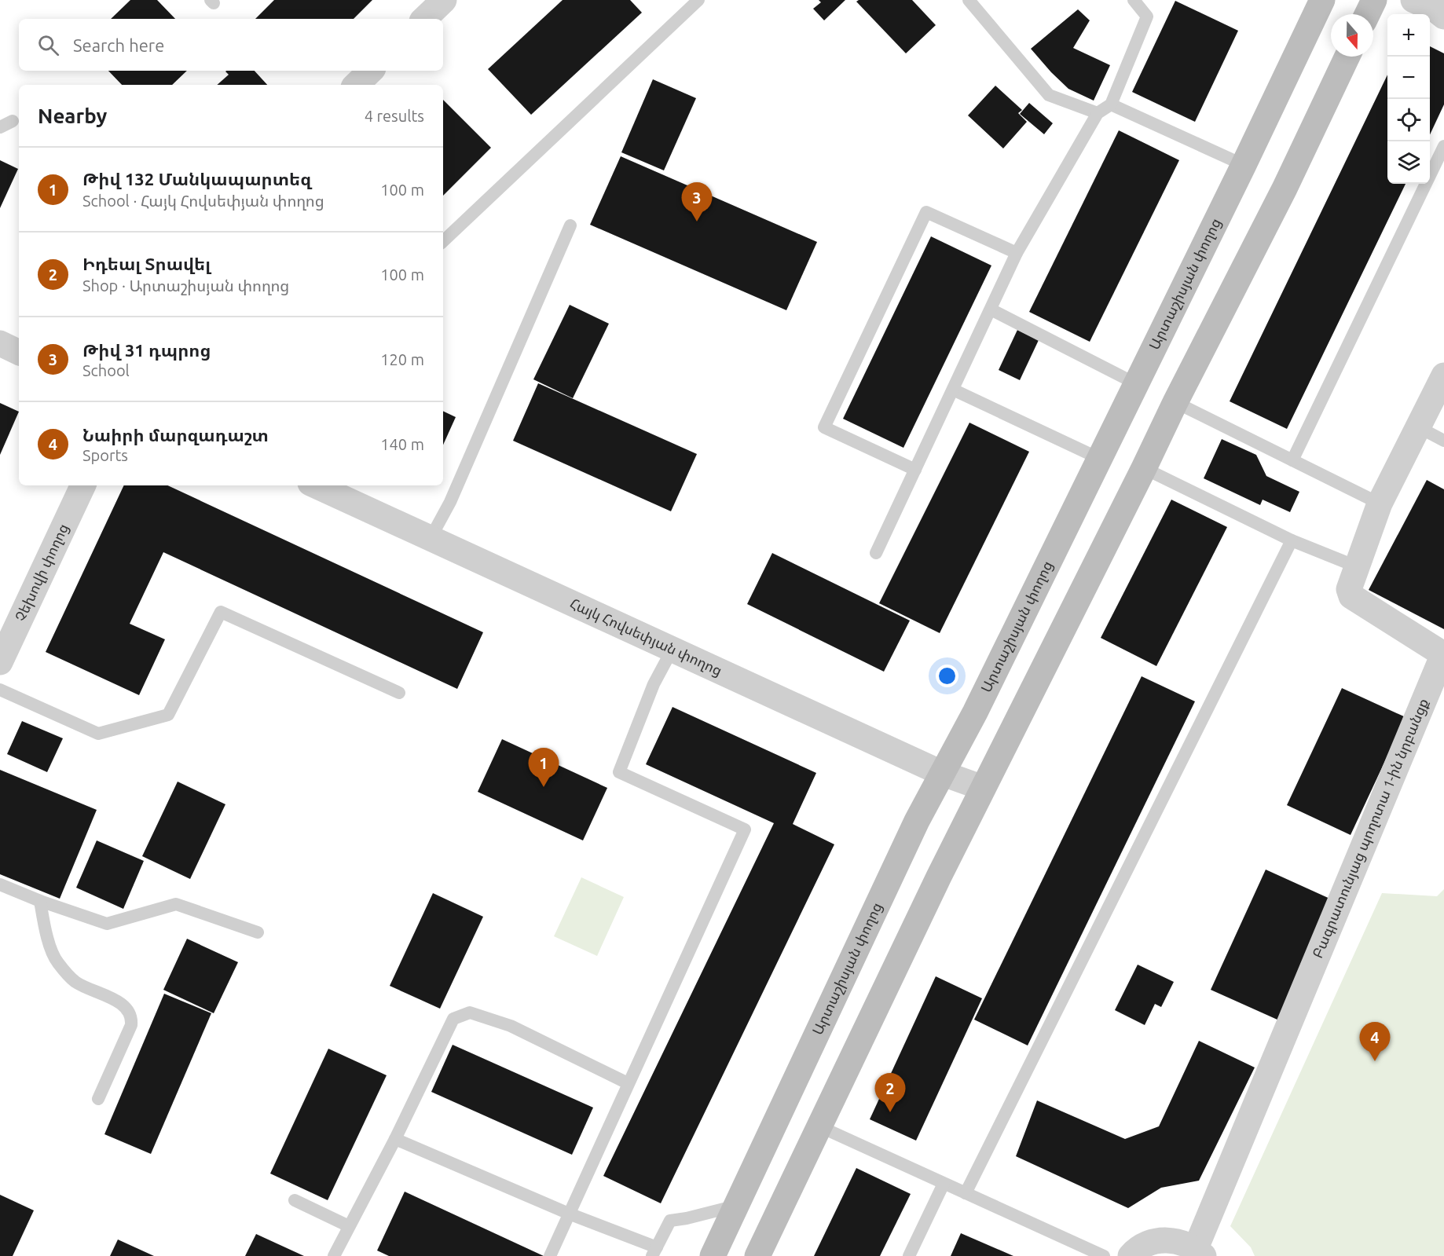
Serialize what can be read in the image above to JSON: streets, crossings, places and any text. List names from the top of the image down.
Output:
{
  "streets": {
    "main road": ["Արտաշիսյան փողոց"],
    "street": ["Չեխովի փողոց", "Հայկ Հովսեփյան փողոց", "Բագրատունյաց պողոտա 1-ին նրբանցք"]
  },
  "crossings": [
    ["Արտաշիսյան փողոց", "Հայկ Հովսեփյան փողոց"]
  ],
  "north": "bottom",
  "page": {
    "map_buttons": ["+", "−"],
    "search": "Search here",
    "heading": ["Nearby", "4 results"],
    "list": [
      {
        "mark": "1",
        "name": "Թիվ 132 Մանկապարտեզ",
        "note": "School · Հայկ Հովսեփյան փողոց",
        "value": "100 m"
      },
      {
        "mark": "2",
        "name": "Իդեալ Տրավել",
        "note": "Shop · Արտաշիսյան փողոց",
        "value": "100 m"
      },
      {
        "mark": "3",
        "name": "Թիվ 31 դպրոց",
        "note": "School",
        "value": "120 m"
      },
      {
        "mark": "4",
        "name": "Նաիրի մարզադաշտ",
        "note": "Sports",
        "value": "140 m"
      }
    ],
    "pins": [
      "3",
      "1",
      "4",
      "2"
    ]
  }
}
